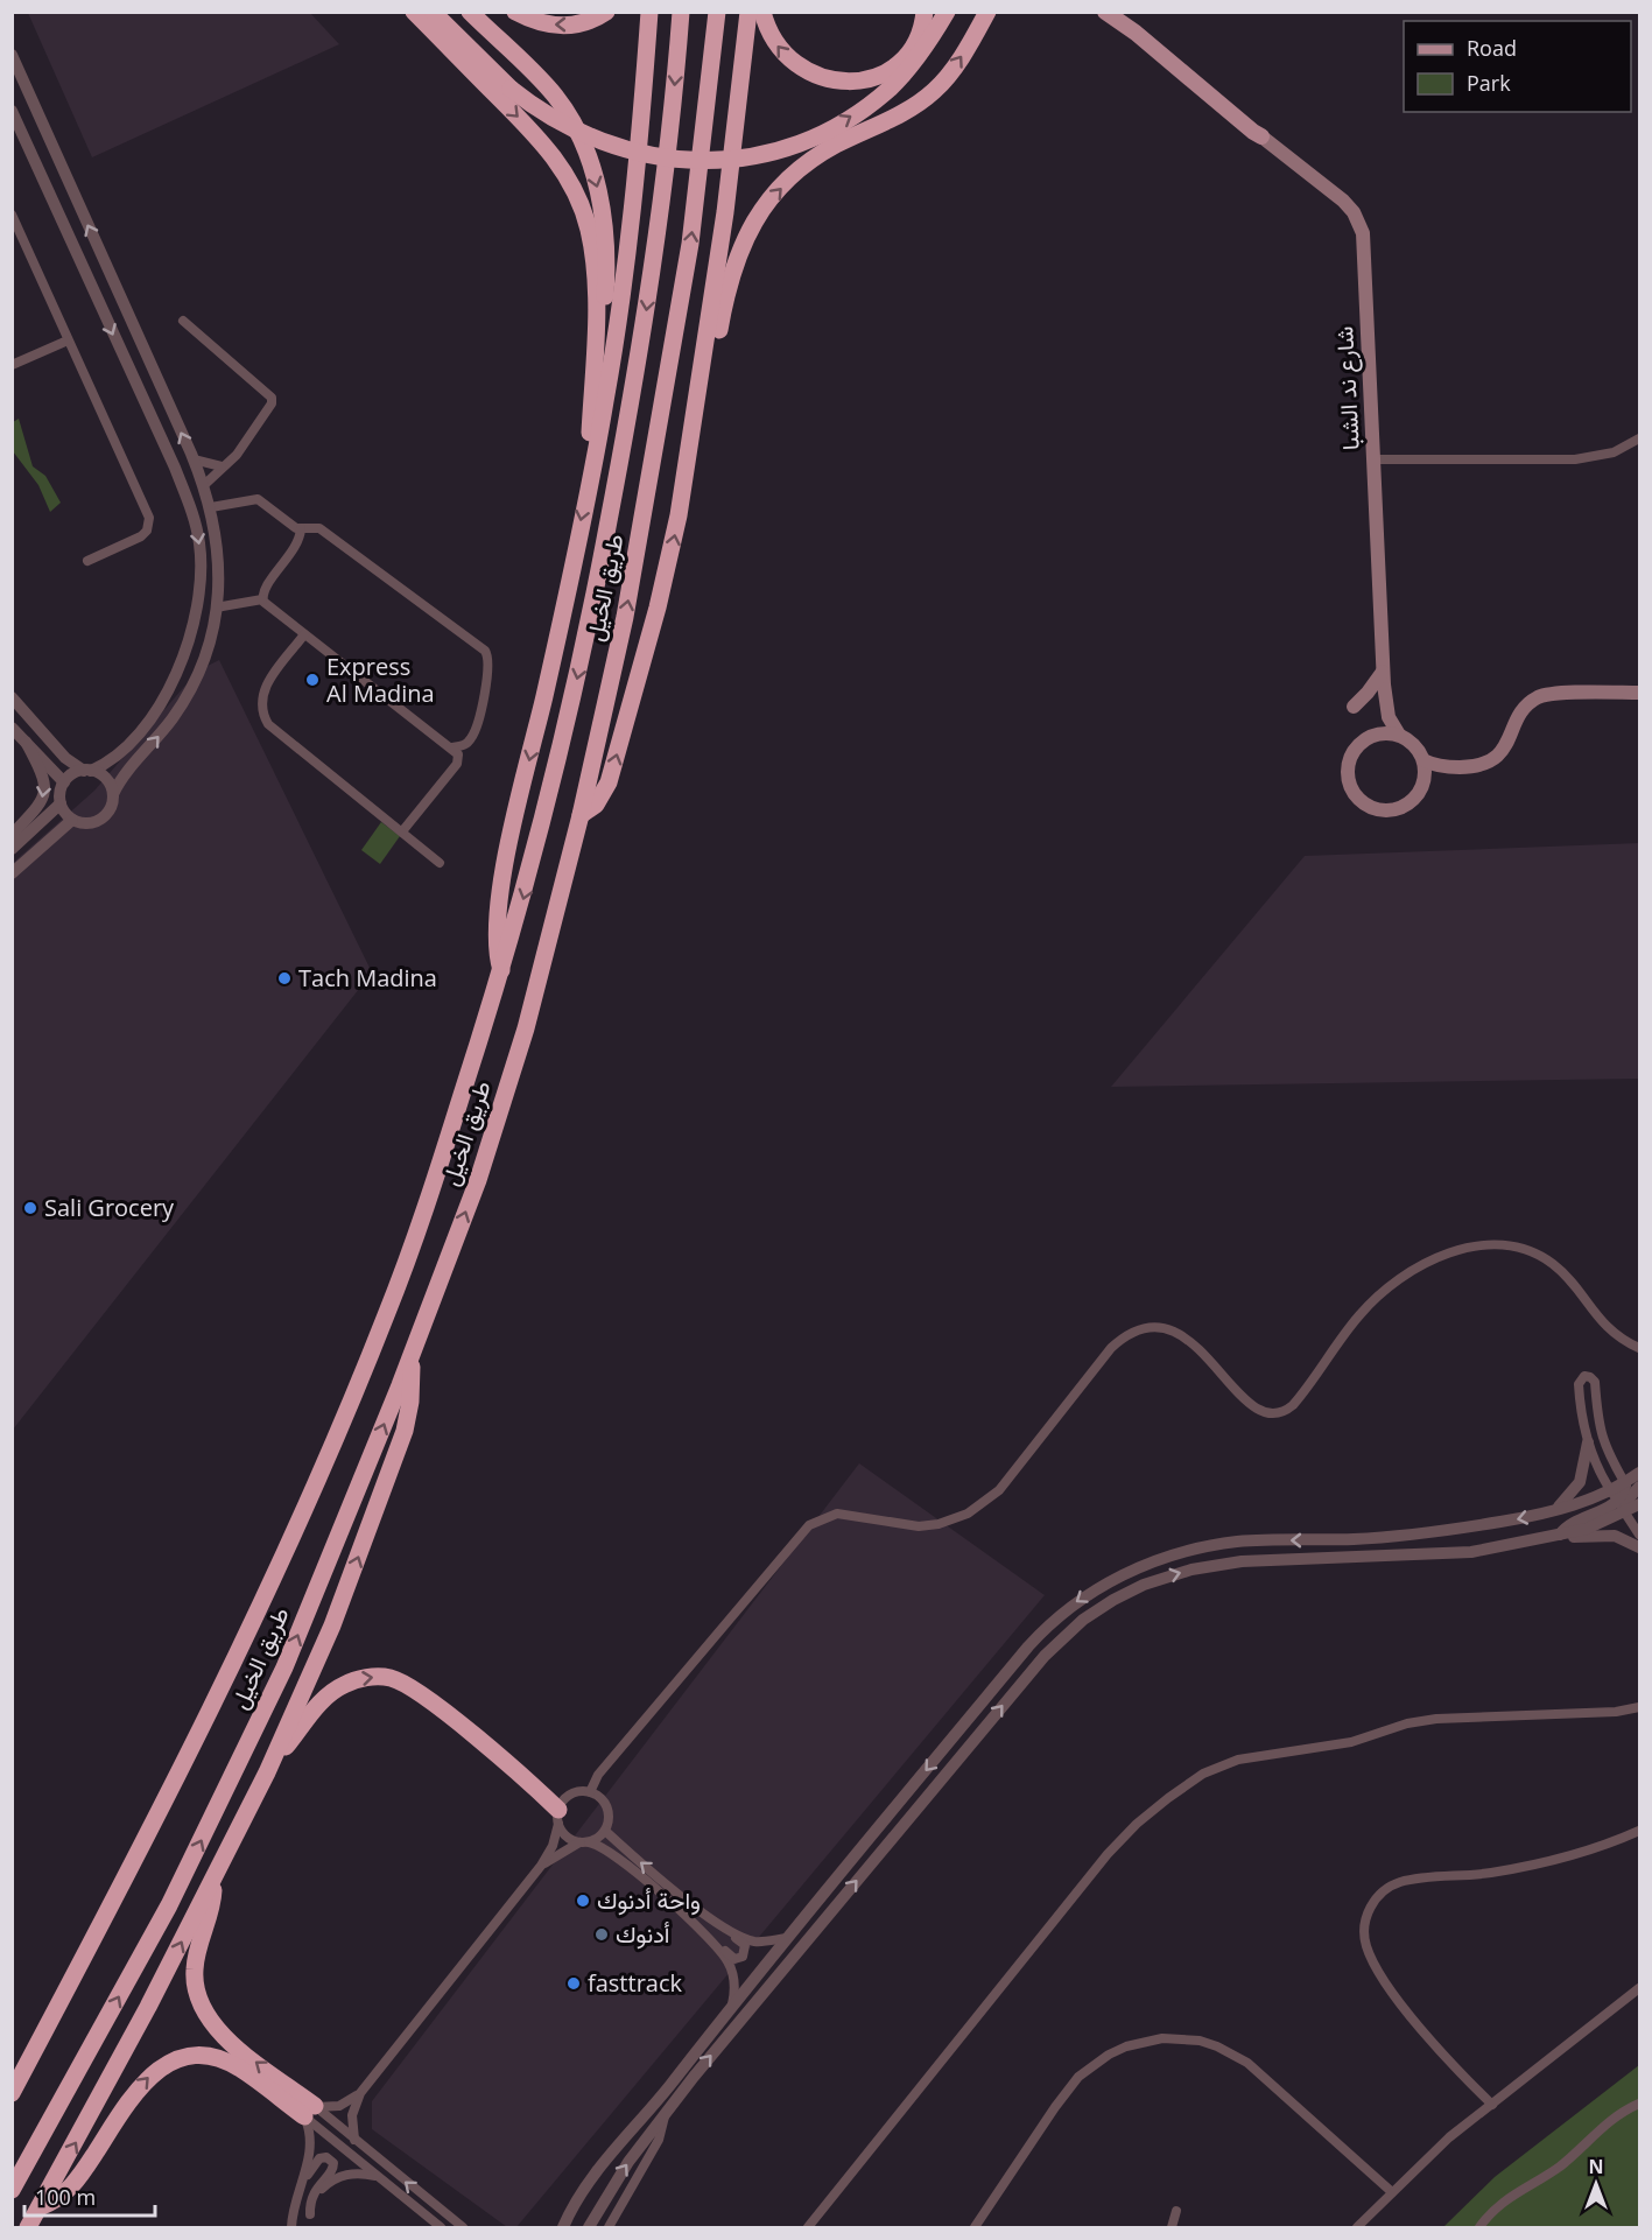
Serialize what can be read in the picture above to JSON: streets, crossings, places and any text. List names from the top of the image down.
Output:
{
  "streets": {
    "highway": ["طريق الخيل"],
    "main road": ["شارع ند الشبا"]
  },
  "places": [
    "Express Al Madina",
    "Tach Madina",
    "Sali Grocery",
    "واحة أدنوك",
    "أدنوك",
    "fasttrack"
  ],
  "legend": ["Road", "Park"],
  "scale_bar": "100 m",
  "north": "top"
}
